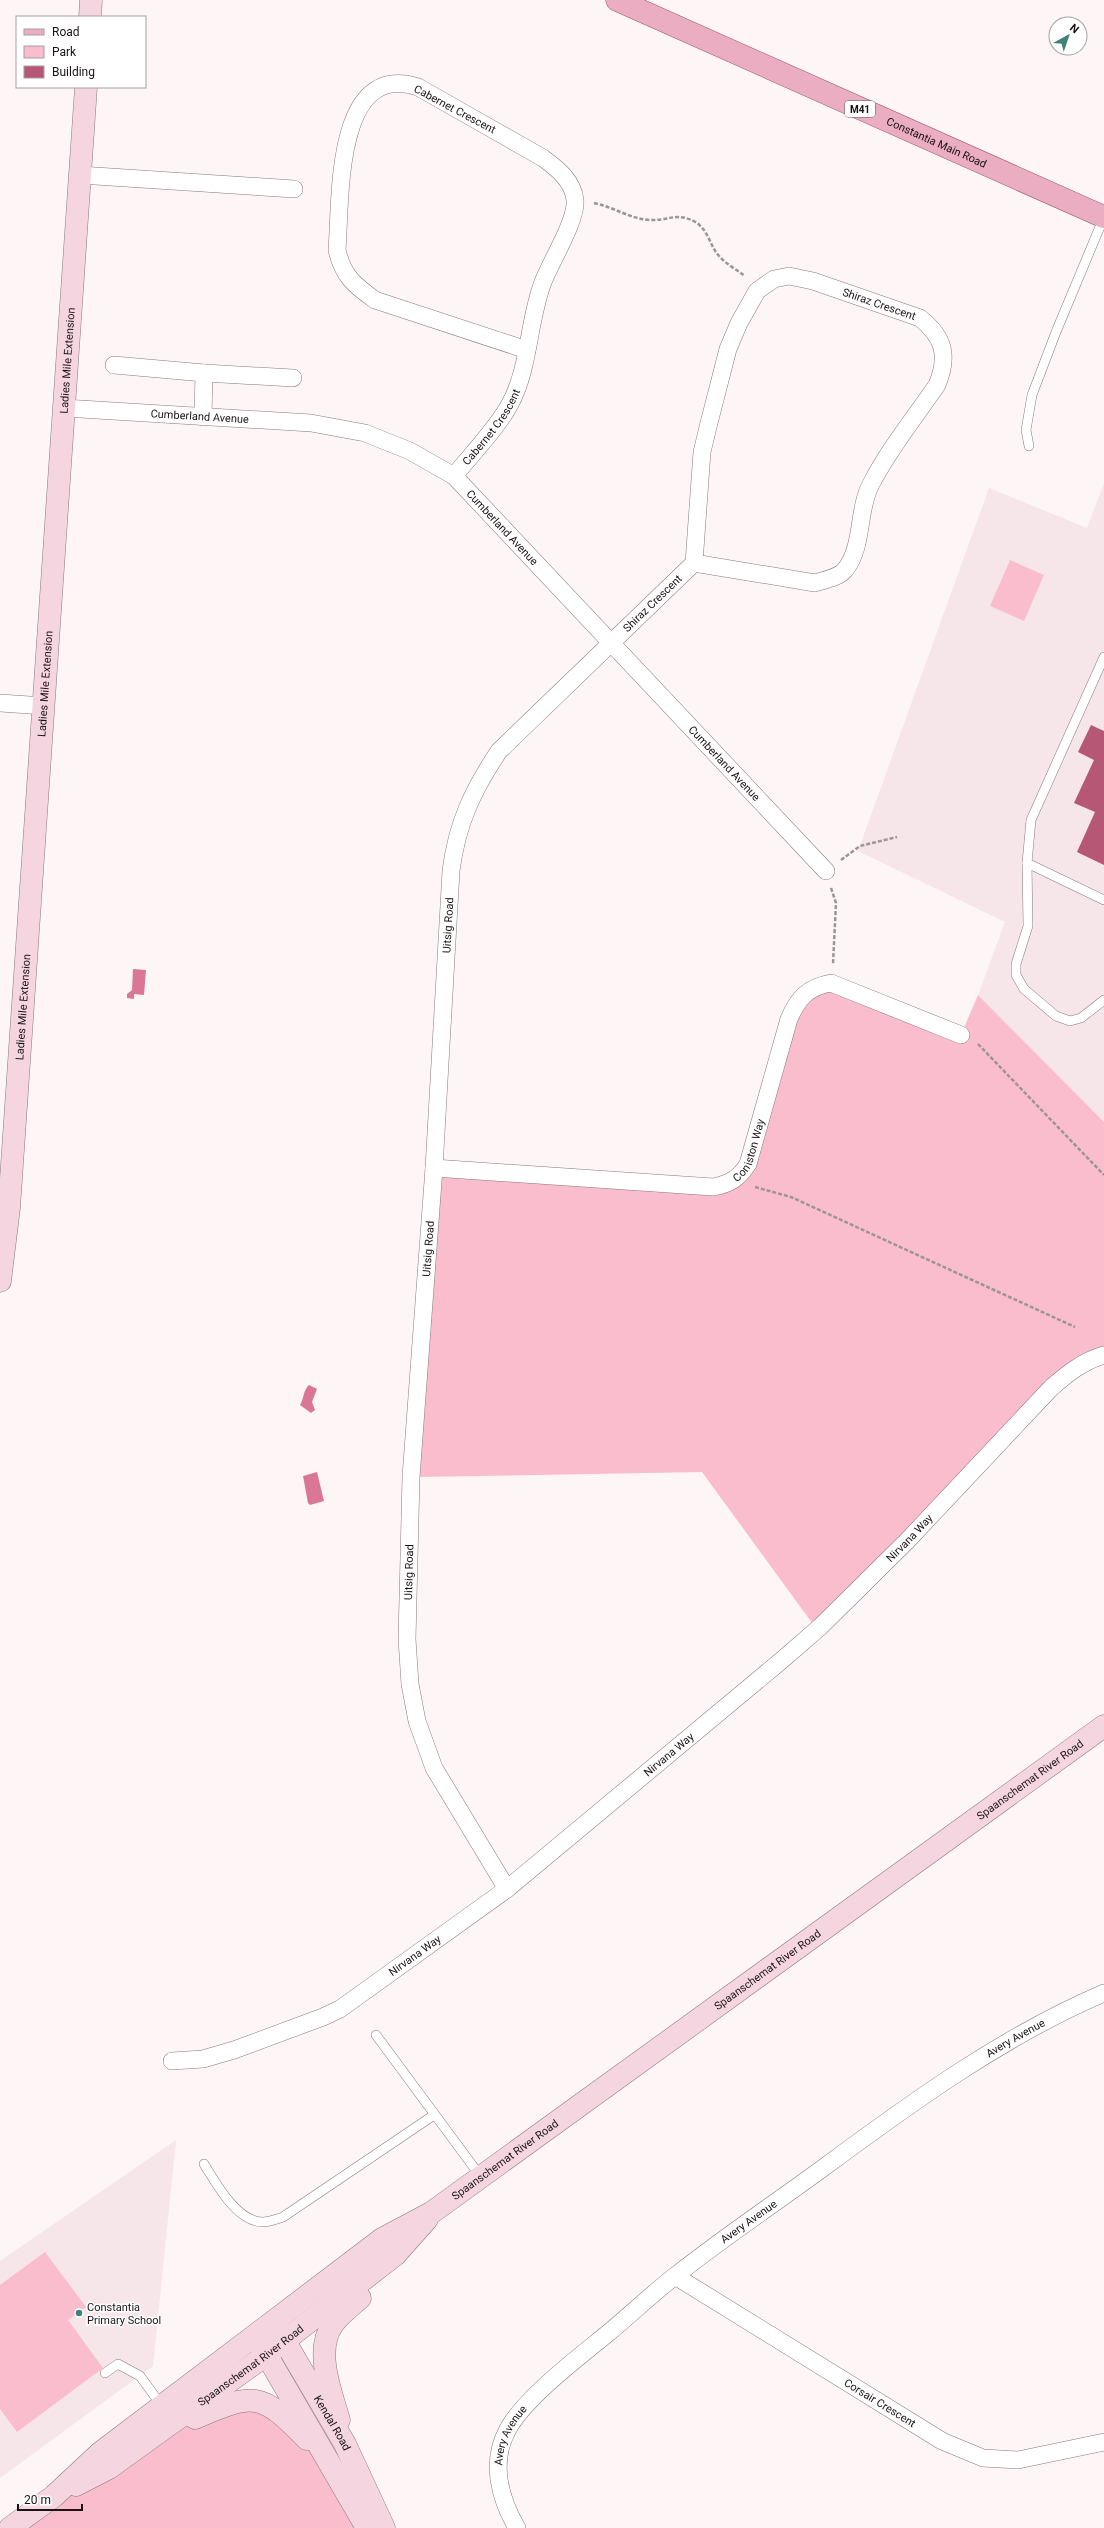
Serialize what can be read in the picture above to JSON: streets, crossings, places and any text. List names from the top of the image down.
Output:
{
  "streets": {
    "main road": [
      "M41",
      "Constantia Main Road",
      "Ladies Mile Extension",
      "Spaanschemat River Road",
      "Kendal Road"
    ],
    "street": [
      "Cabernet Crescent",
      "Shiraz Crescent",
      "Cumberland Avenue",
      "Uitsig Road",
      "Coniston Way",
      "Nirvana Way",
      "Avery Avenue",
      "Corsair Crescent"
    ]
  },
  "crossings": [
    ["Cabernet Crescent", "Cumberland Avenue"],
    ["Shiraz Crescent", "Cumberland Avenue"],
    ["Shiraz Crescent", "Uitsig Road"],
    ["Ladies Mile Extension", "Cumberland Avenue"],
    ["Cumberland Avenue", "Uitsig Road"],
    ["Uitsig Road", "Coniston Way"],
    ["Uitsig Road", "Nirvana Way"],
    ["Spaanschemat River Road", "Kendal Road"],
    ["Avery Avenue", "Corsair Crescent"]
  ],
  "places": ["Constantia Primary School"],
  "legend": ["Road", "Park", "Building"],
  "scale_bar": "20 m",
  "north": "top right"
}
